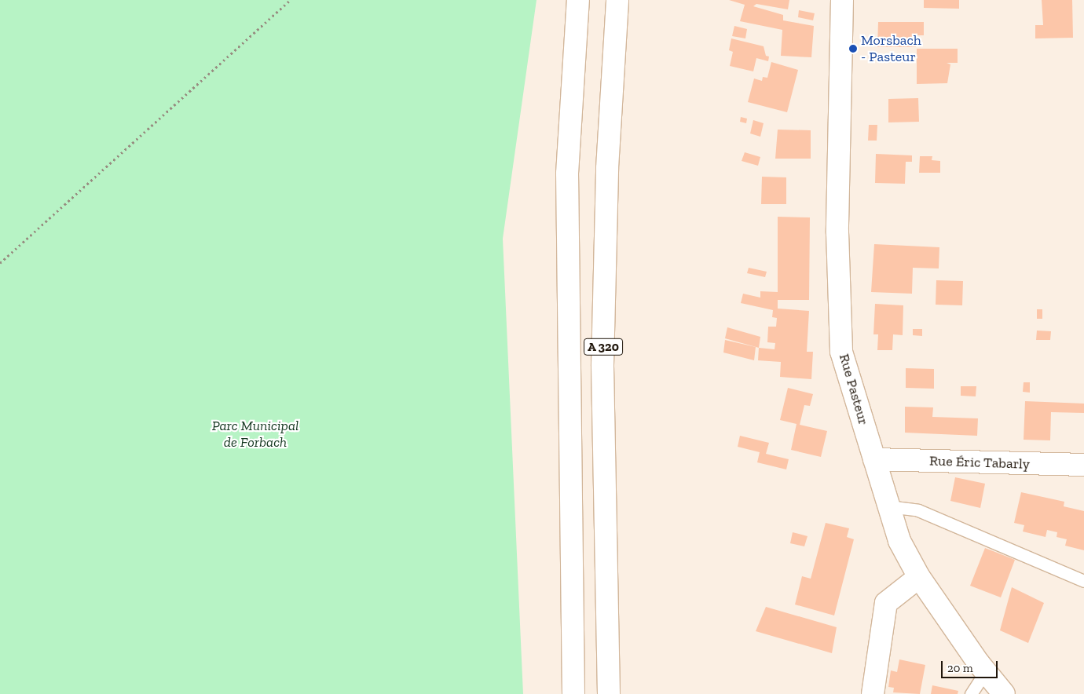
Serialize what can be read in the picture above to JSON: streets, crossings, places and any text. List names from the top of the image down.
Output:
{
  "streets": {
    "main road": ["A 320", "Rue Pasteur", "Rue Éric Tabarly"]
  },
  "crossings": [
    ["Rue Pasteur", "Rue Éric Tabarly"]
  ],
  "parks": ["Parc Municipal de Forbach"],
  "places": ["Morsbach - Pasteur"],
  "scale_bar": "20 m"
}
